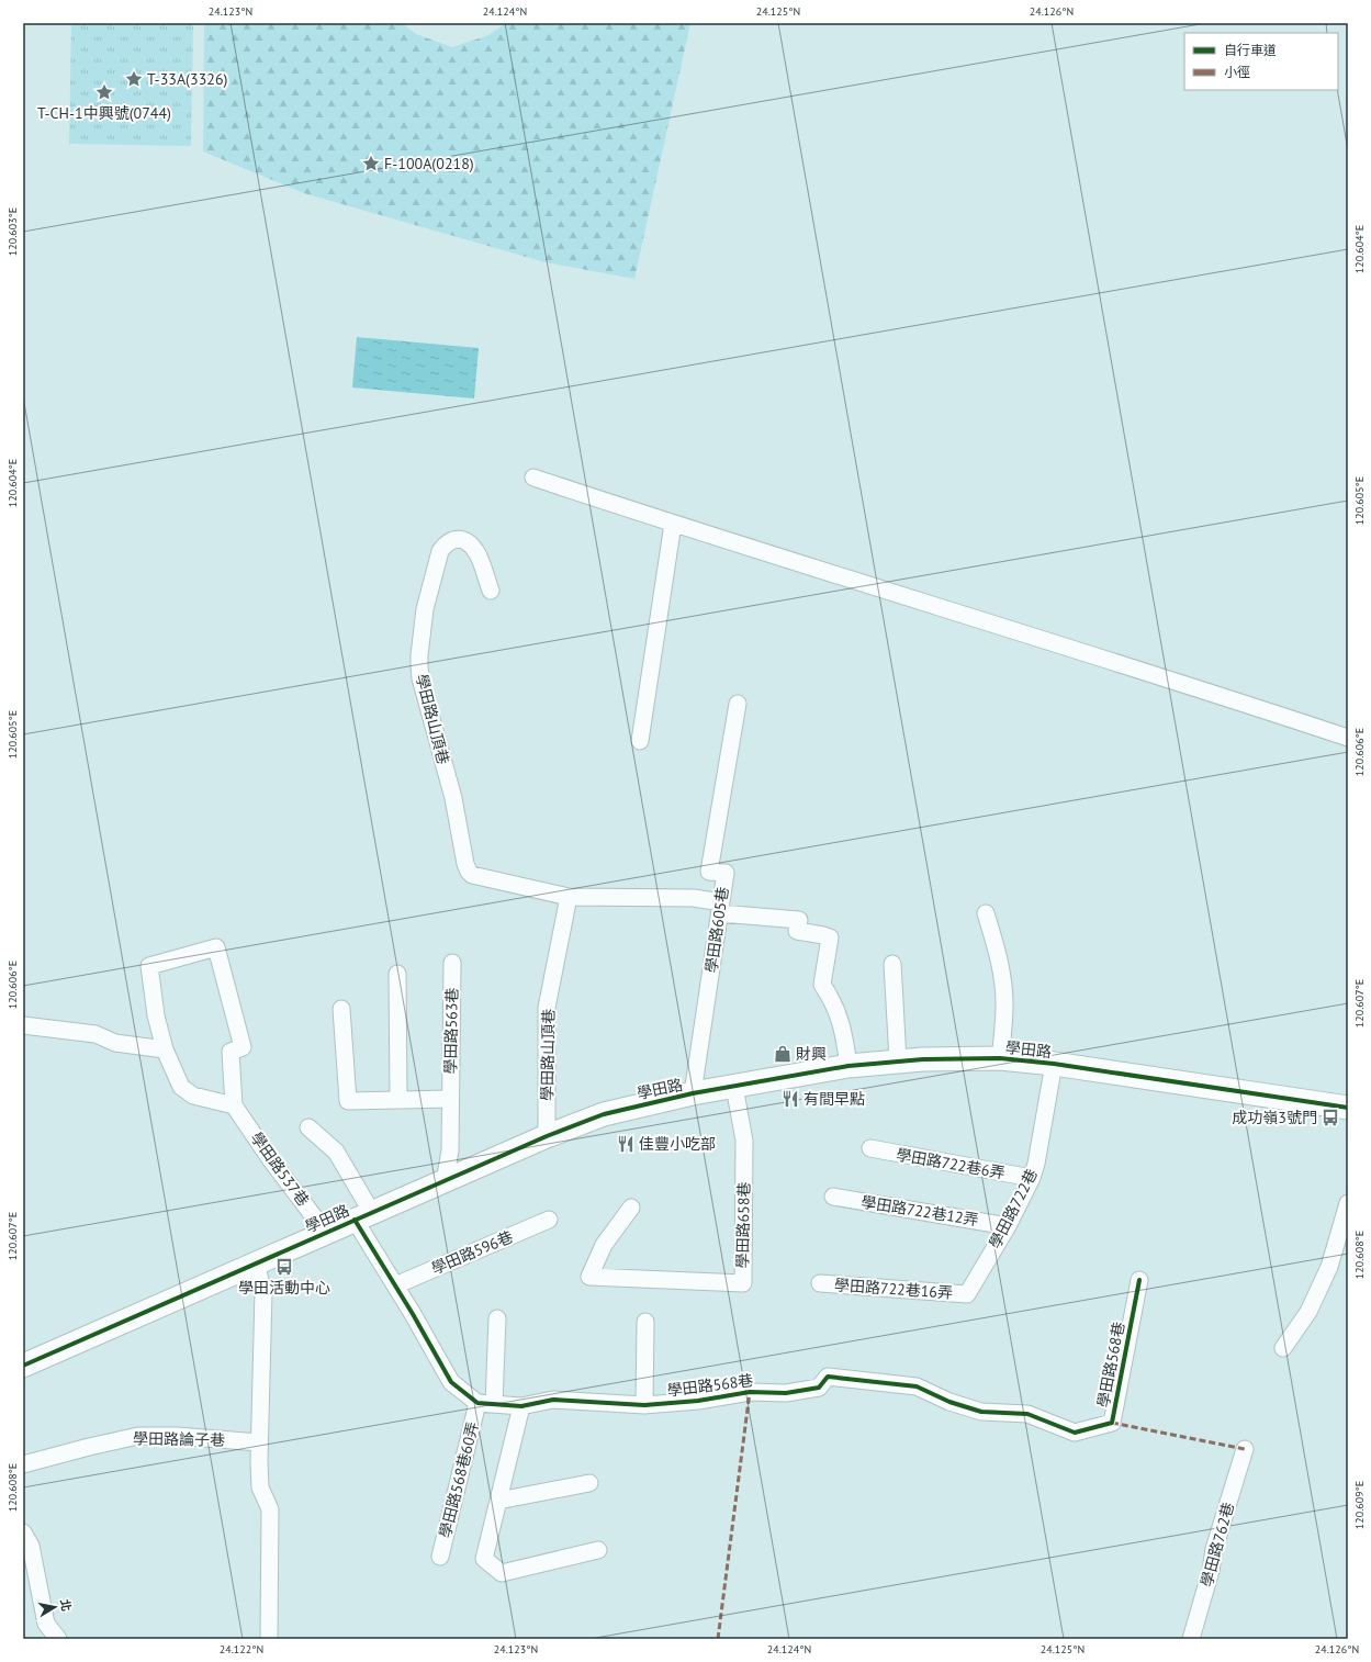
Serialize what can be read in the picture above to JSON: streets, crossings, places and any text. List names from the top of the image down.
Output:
{
  "streets": {
    "main road": ["學田路"],
    "street": [
      "學田路山頂巷",
      "學田路605巷",
      "學田路563巷",
      "學田路722巷6弄",
      "學田路537巷",
      "學田路722巷",
      "學田路722巷12弄",
      "學田路658巷",
      "學田路596巷",
      "學田路722巷16弄",
      "學田路568巷",
      "學田路論子巷",
      "學田路568巷60弄",
      "學田路762巷"
    ]
  },
  "crossings": [
    ["學田路山頂巷", "學田路605巷"],
    ["學田路山頂巷", "學田路"],
    ["學田路605巷", "學田路"],
    ["學田路563巷", "學田路"],
    ["學田路", "學田路537巷"],
    ["學田路", "學田路722巷"],
    ["學田路", "學田路658巷"],
    ["學田路722巷6弄", "學田路722巷"],
    ["學田路722巷", "學田路722巷12弄"],
    ["學田路722巷", "學田路722巷16弄"],
    ["學田路568巷", "學田路568巷60弄"]
  ],
  "places": {
    "place": ["T-33A(3326)", "T-CH-1中興號(0744)", "F-100A(0218)"],
    "shop": ["財興"],
    "restaurant": ["有間早點", "佳豐小吃部"],
    "bus stop": ["成功嶺3號門", "學田活動中心"]
  },
  "legend": ["自行車道", "小徑"],
  "north": "right",
  "coordinates": [
    "24.123°N",
    "24.124°N",
    "24.125°N",
    "24.126°N",
    "120.603°E",
    "120.604°E",
    "120.605°E",
    "120.606°E",
    "120.607°E",
    "120.608°E",
    "120.609°E",
    "24.122°N"
  ]
}
